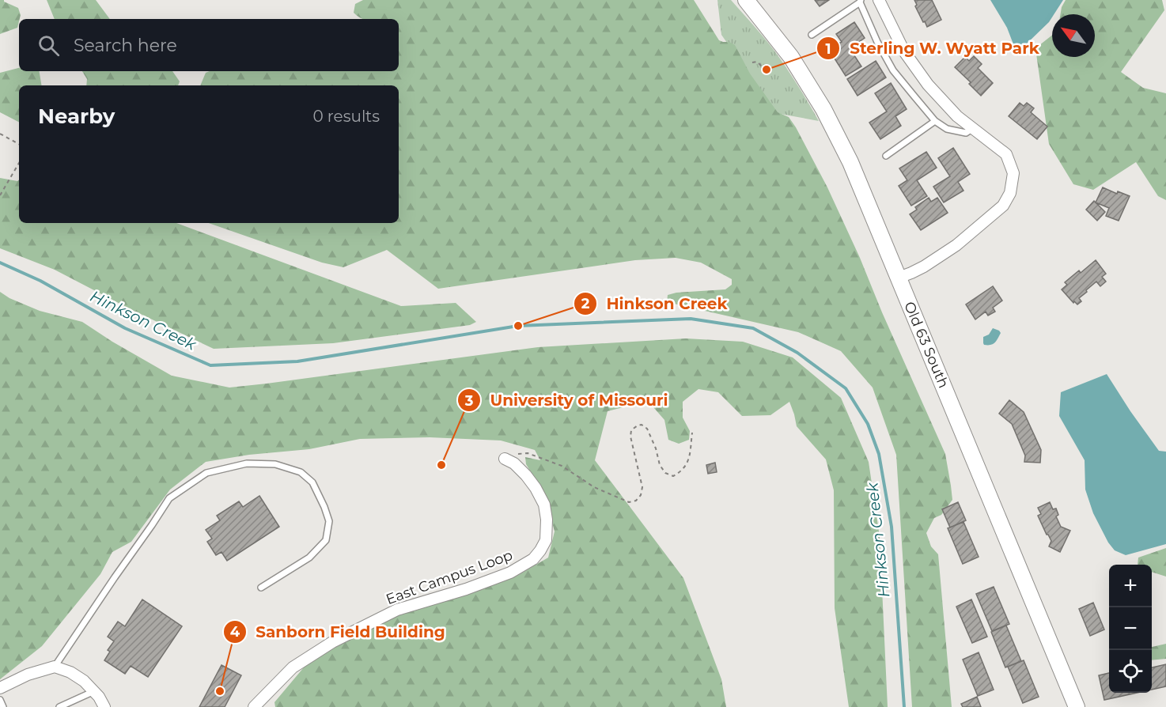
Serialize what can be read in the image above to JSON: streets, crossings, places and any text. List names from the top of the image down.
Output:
{
  "streets": {
    "main road": ["Old 63 South"],
    "street": ["East Campus Loop"]
  },
  "water": ["Hinkson Creek"],
  "places": [
    "Sterling W. Wyatt Park",
    "Hinkson Creek",
    "University of Missouri",
    "Sanborn Field Building"
  ],
  "north": "top left",
  "page": {
    "search": "Search here",
    "heading": ["Nearby", "0 results"],
    "map_buttons": ["+", "−"]
  }
}
